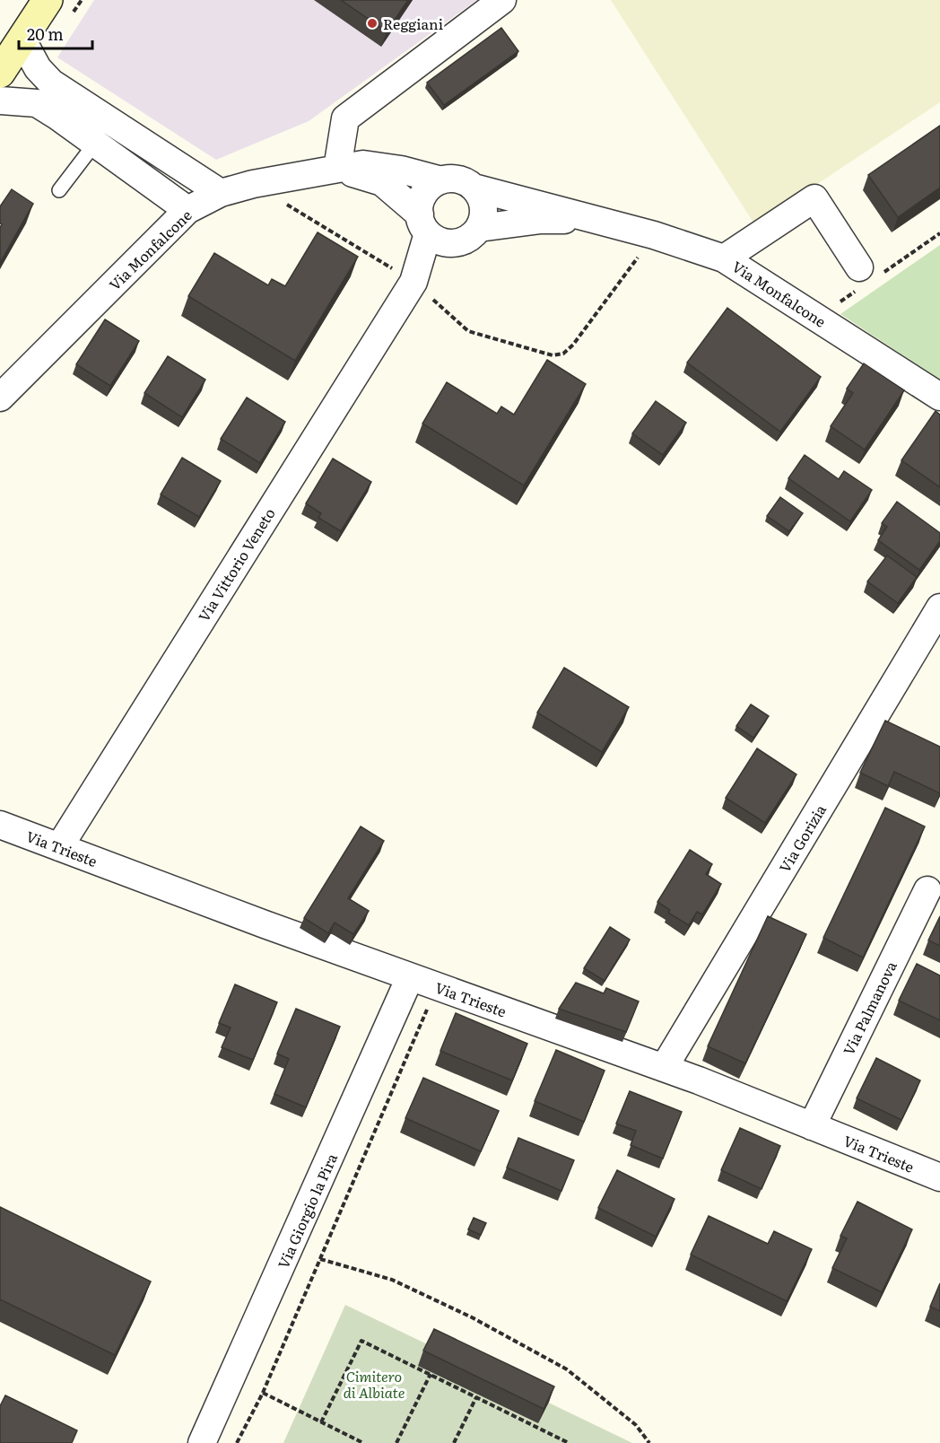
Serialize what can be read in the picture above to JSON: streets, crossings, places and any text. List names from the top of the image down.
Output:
{
  "streets": {
    "street": [
      "Via Monfalcone",
      "Via Vittorio Veneto",
      "Via Gorizia",
      "Via Trieste",
      "Via Palmanova",
      "Via Giorgio la Pira"
    ]
  },
  "crossings": [
    ["Via Monfalcone", "Via Vittorio Veneto"],
    ["Via Vittorio Veneto", "Via Trieste"],
    ["Via Gorizia", "Via Trieste"],
    ["Via Trieste", "Via Palmanova"],
    ["Via Trieste", "Via Giorgio la Pira"]
  ],
  "parks": ["Cimitero di Albiate"],
  "places": ["Reggiani"],
  "scale_bar": "20 m"
}
